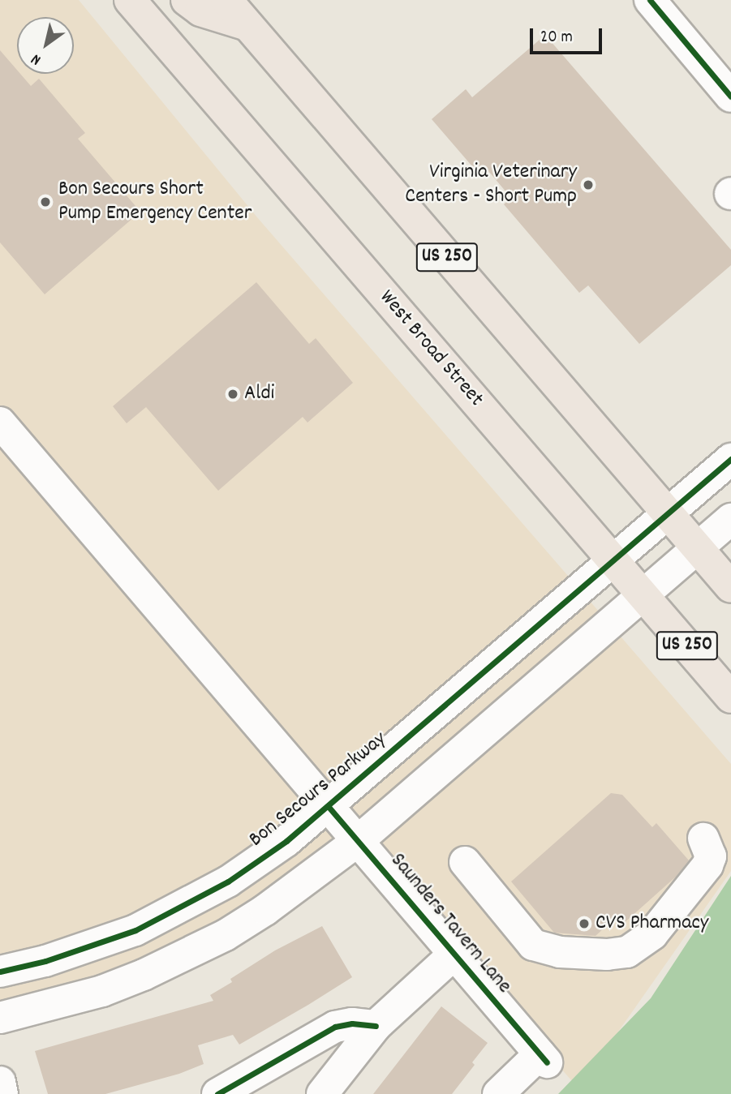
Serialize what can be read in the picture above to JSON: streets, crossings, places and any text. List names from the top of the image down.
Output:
{
  "streets": {
    "main road": ["US 250", "West Broad Street"],
    "street": ["Bon Secours Parkway", "Saunders Tavern Lane"]
  },
  "crossings": [
    ["US 250", "Bon Secours Parkway"],
    ["West Broad Street", "Bon Secours Parkway"],
    ["Bon Secours Parkway", "Saunders Tavern Lane"]
  ],
  "places": [
    "Virginia Veterinary Centers - Short Pump",
    "Bon Secours Short Pump Emergency Center",
    "Aldi",
    "CVS Pharmacy"
  ],
  "scale_bar": "20 m",
  "north": "bottom left"
}
